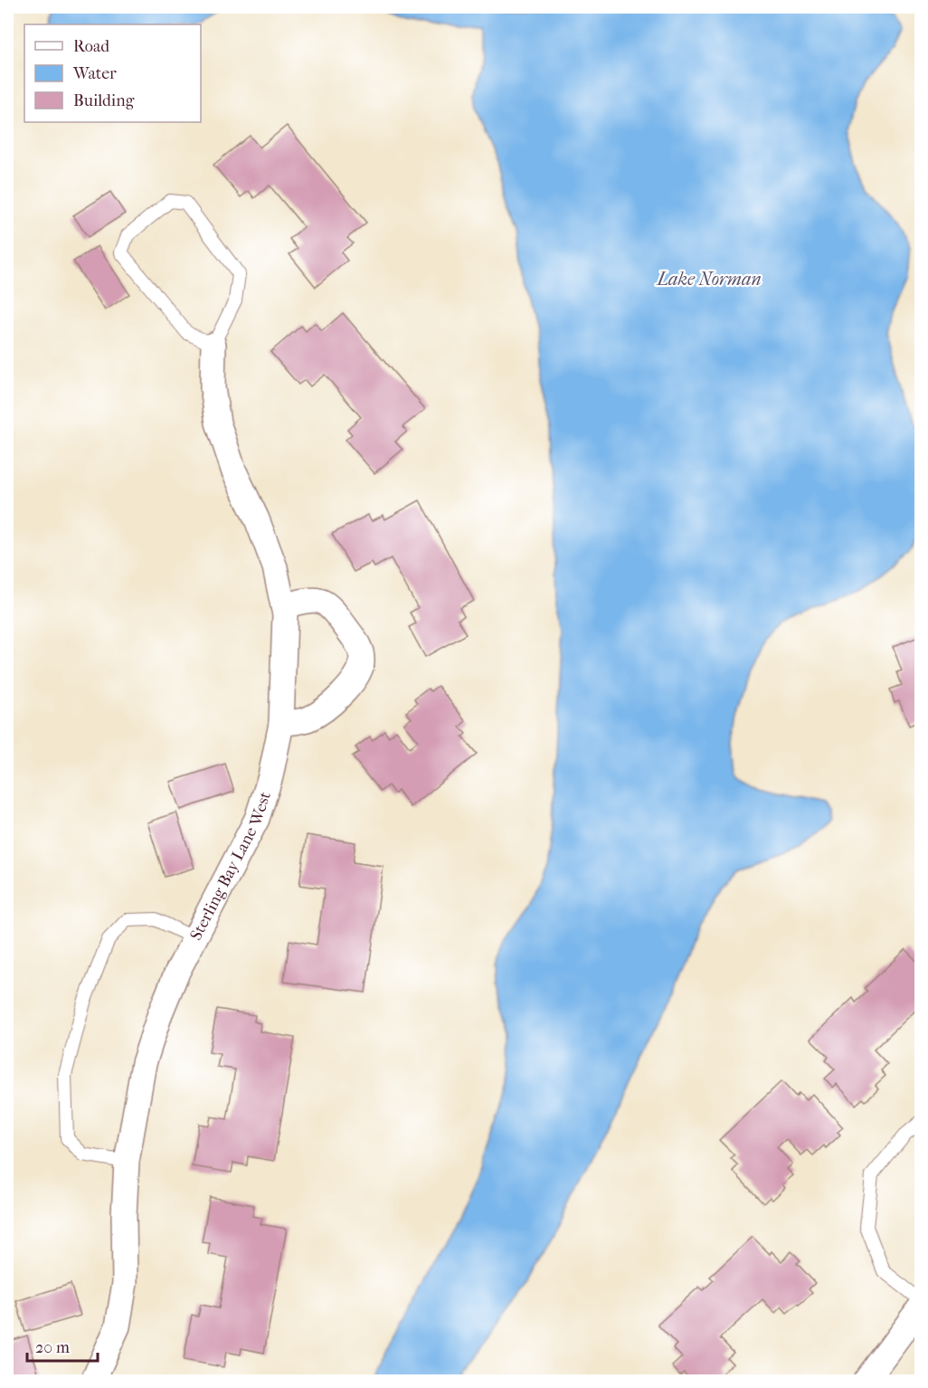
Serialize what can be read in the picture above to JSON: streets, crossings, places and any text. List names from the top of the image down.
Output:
{
  "streets": {
    "street": ["Sterling Bay Lane West"]
  },
  "water": ["Lake Norman"],
  "legend": ["Road", "Water", "Building"],
  "scale_bar": "20 m"
}
